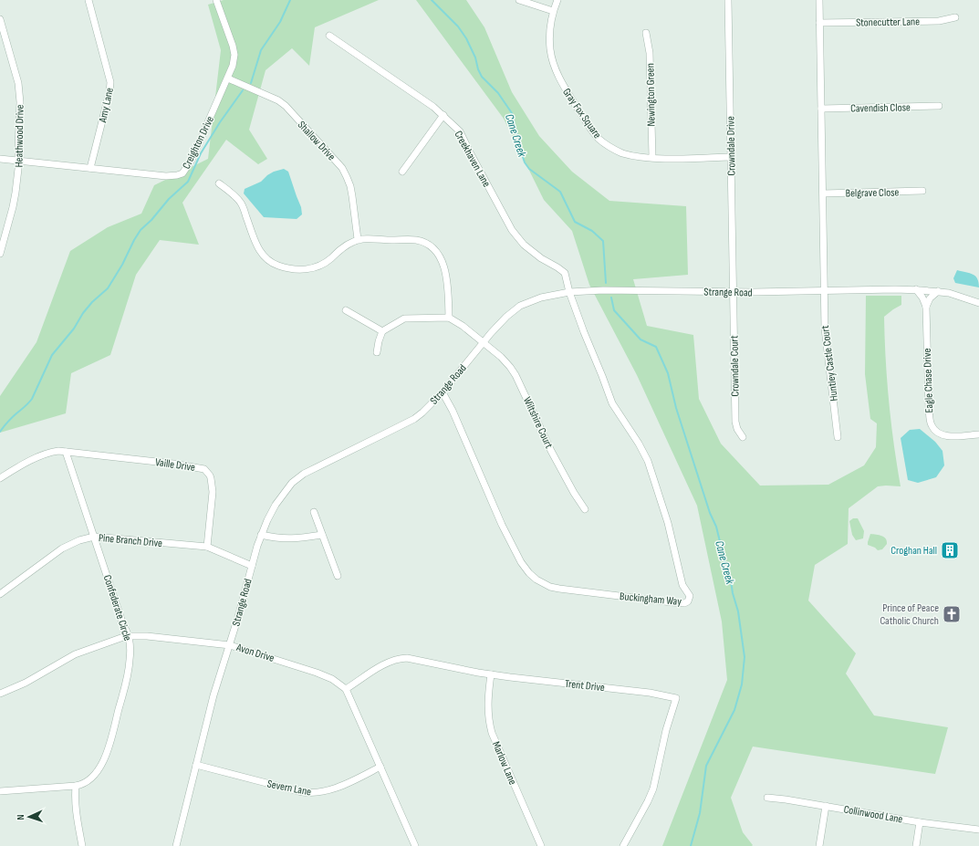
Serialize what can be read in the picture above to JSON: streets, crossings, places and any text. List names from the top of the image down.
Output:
{
  "streets": {
    "street": [
      "Stonecutter Lane",
      "Newington Green",
      "Amy Lane",
      "Cavendish Close",
      "Gray Fox Square",
      "Heathwood Drive",
      "Shallow Drive",
      "Creighton Drive",
      "Crowndale Drive",
      "Creekhaven Lane",
      "Belgrave Close",
      "Strange Road",
      "Huntley Castle Court",
      "Crowndale Court",
      "Eagle Chase Drive",
      "Wiltshire Court",
      "Vaille Drive",
      "Pine Branch Drive",
      "Buckingham Way",
      "Confederate Circle",
      "Avon Drive",
      "Trent Drive",
      "Marlow Lane",
      "Severn Lane",
      "Collinwood Lane"
    ]
  },
  "crossings": [
    ["Newington Green", "Gray Fox Square"],
    ["Amy Lane", "Creighton Drive"],
    ["Gray Fox Square", "Crowndale Drive"],
    ["Heathwood Drive", "Creighton Drive"],
    ["Shallow Drive", "Creighton Drive"],
    ["Crowndale Drive", "Strange Road"],
    ["Crowndale Drive", "Crowndale Court"],
    ["Creekhaven Lane", "Strange Road"],
    ["Creekhaven Lane", "Buckingham Way"],
    ["Strange Road", "Huntley Castle Court"],
    ["Strange Road", "Crowndale Court"],
    ["Strange Road", "Eagle Chase Drive"],
    ["Strange Road", "Wiltshire Court"],
    ["Strange Road", "Pine Branch Drive"],
    ["Strange Road", "Buckingham Way"],
    ["Strange Road", "Avon Drive"],
    ["Strange Road", "Severn Lane"],
    ["Vaille Drive", "Pine Branch Drive"],
    ["Vaille Drive", "Confederate Circle"],
    ["Pine Branch Drive", "Confederate Circle"],
    ["Confederate Circle", "Avon Drive"],
    ["Avon Drive", "Trent Drive"],
    ["Trent Drive", "Marlow Lane"]
  ],
  "water": ["Cane Creek"],
  "places": {
    "building": ["Croghan Hall"],
    "church": ["Prince of Peace Catholic Church"]
  },
  "north": "left"
}
